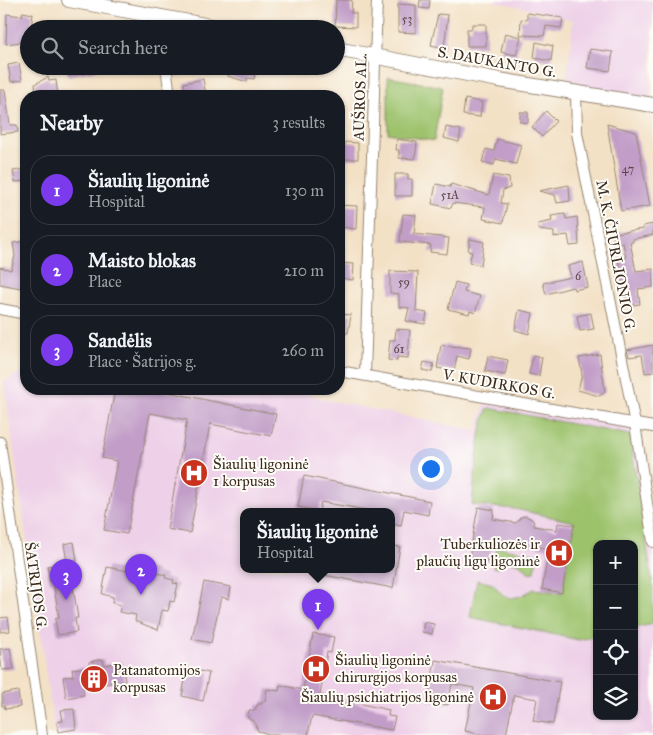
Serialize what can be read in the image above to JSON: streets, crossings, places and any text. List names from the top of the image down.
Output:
{
  "streets": {
    "main road": ["S. DAUKANTO G."],
    "street": [
      "AUŠROS AL.",
      "M. K. ČIURLIONIO G.",
      "V. KUDIRKOS G.",
      "ŠATRIJOS G."
    ]
  },
  "crossings": [
    ["S. DAUKANTO G.", "AUŠROS AL."],
    ["S. DAUKANTO G.", "M. K. ČIURLIONIO G."],
    ["AUŠROS AL.", "V. KUDIRKOS G."],
    ["M. K. ČIURLIONIO G.", "V. KUDIRKOS G."]
  ],
  "places": {
    "hospital": [
      "Šiaulių ligoninė 1 korpusas",
      "Tuberkuliozės ir plaučių ligų ligoninė",
      "Šiaulių ligoninė chirurgijos korpusas",
      "Šiaulių psichiatrijos ligoninė"
    ],
    "building": ["Patanatomijos korpusas"]
  },
  "house_numbers": [
    "53",
    "47",
    "51A",
    "6",
    "59",
    "61"
  ],
  "page": {
    "search": "Search here",
    "heading": ["Nearby", "3 results"],
    "list": [
      {
        "mark": "1",
        "name": "Šiaulių ligoninė",
        "note": "Hospital",
        "value": "130 m"
      },
      {
        "mark": "2",
        "name": "Maisto blokas",
        "note": "Place",
        "value": "210 m"
      },
      {
        "mark": "3",
        "name": "Sandėlis",
        "note": "Place · Šatrijos g.",
        "value": "260 m"
      }
    ],
    "popup": ["Šiaulių ligoninė", "Hospital"],
    "map_buttons": ["+", "−"],
    "pins": ["2", "3", "1"]
  }
}
